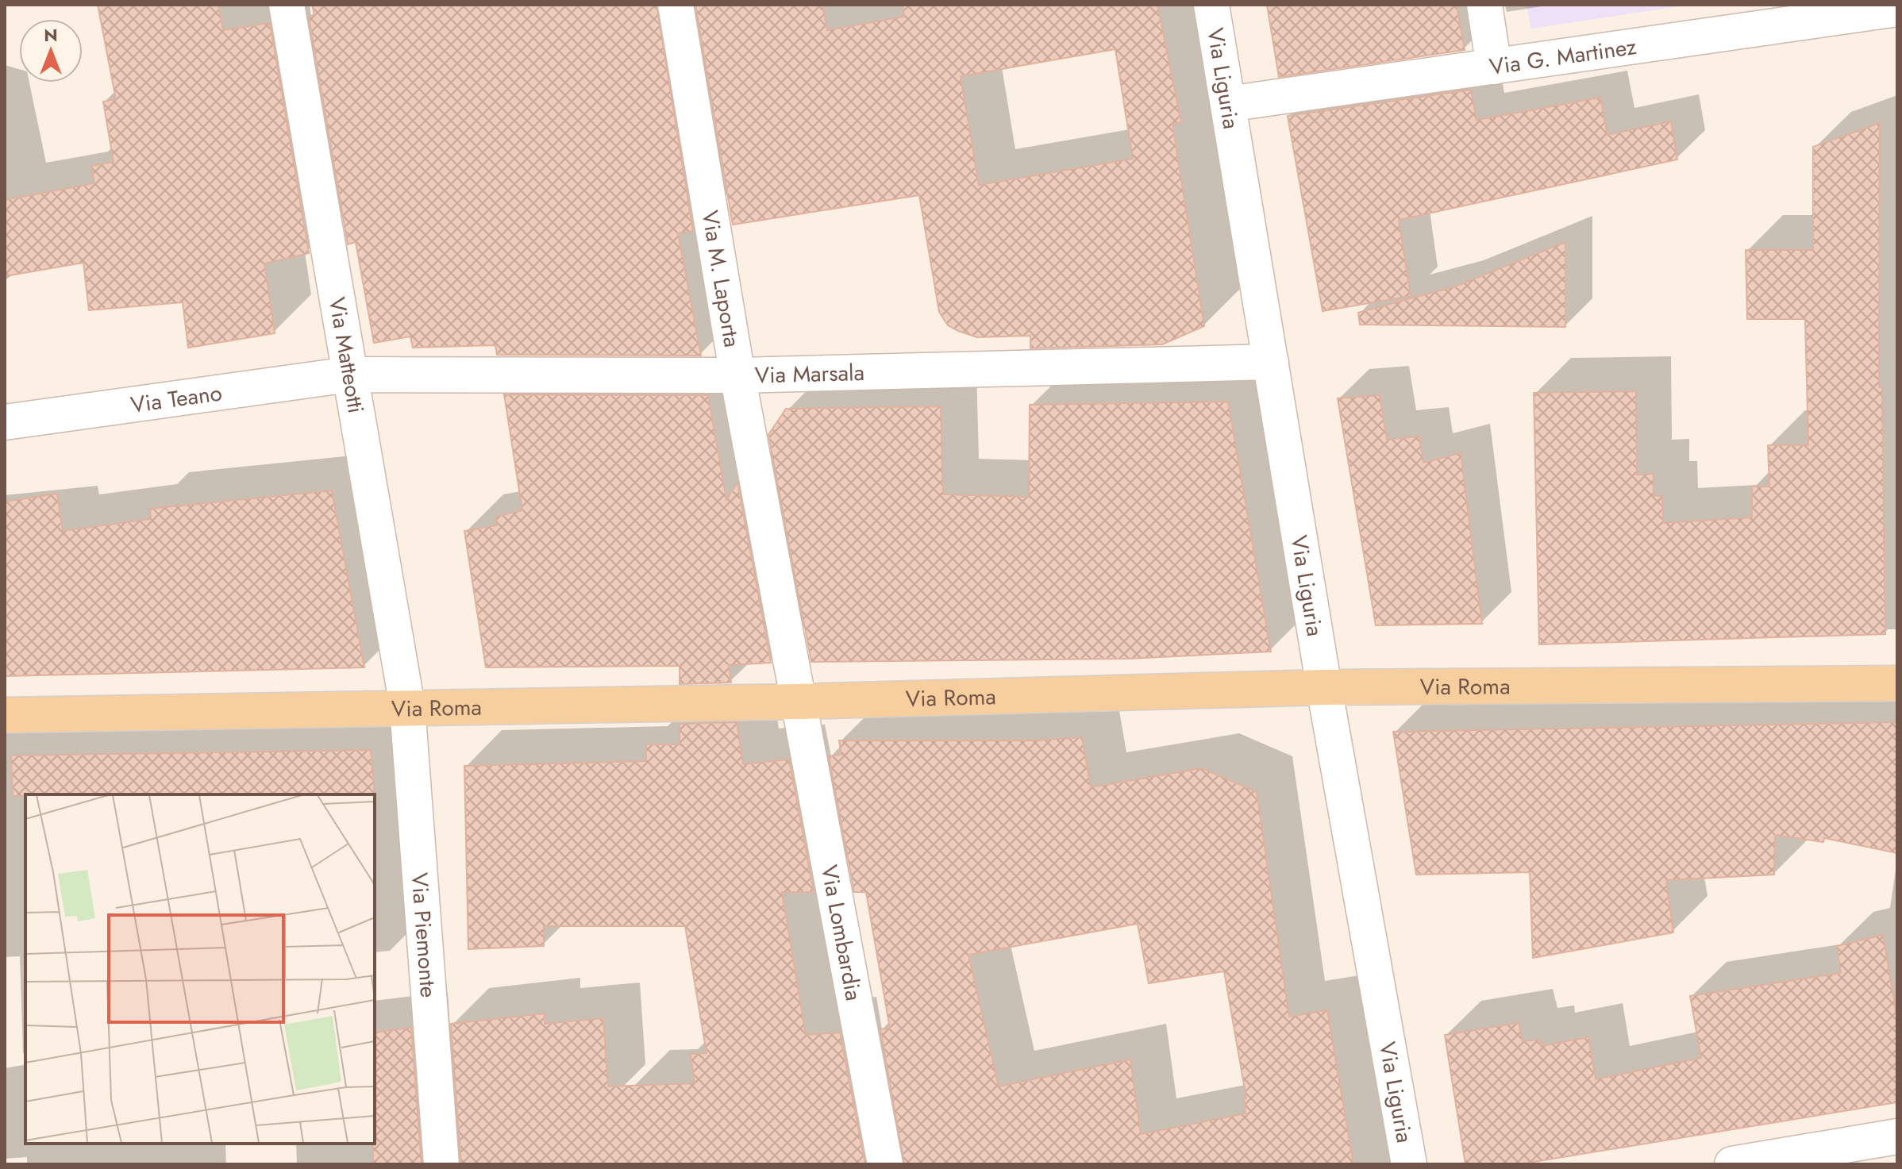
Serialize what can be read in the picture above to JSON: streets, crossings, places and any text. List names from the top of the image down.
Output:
{
  "streets": {
    "main road": ["Via Roma"],
    "street": [
      "Via G. Martinez",
      "Via Liguria",
      "Via M. Laporta",
      "Via Matteotti",
      "Via Marsala",
      "Via Teano",
      "Via Lombardia",
      "Via Piemonte"
    ]
  },
  "crossings": [
    ["Via G. Martinez", "Via Liguria"],
    ["Via Liguria", "Via Marsala"],
    ["Via Liguria", "Via Roma"],
    ["Via M. Laporta", "Via Marsala"],
    ["Via M. Laporta", "Via Roma"],
    ["Via M. Laporta", "Via Lombardia"],
    ["Via Matteotti", "Via Marsala"],
    ["Via Matteotti", "Via Teano"],
    ["Via Matteotti", "Via Roma"],
    ["Via Matteotti", "Via Piemonte"],
    ["Via Marsala", "Via Teano"],
    ["Via Roma", "Via Lombardia"],
    ["Via Roma", "Via Piemonte"]
  ],
  "north": "top"
}
